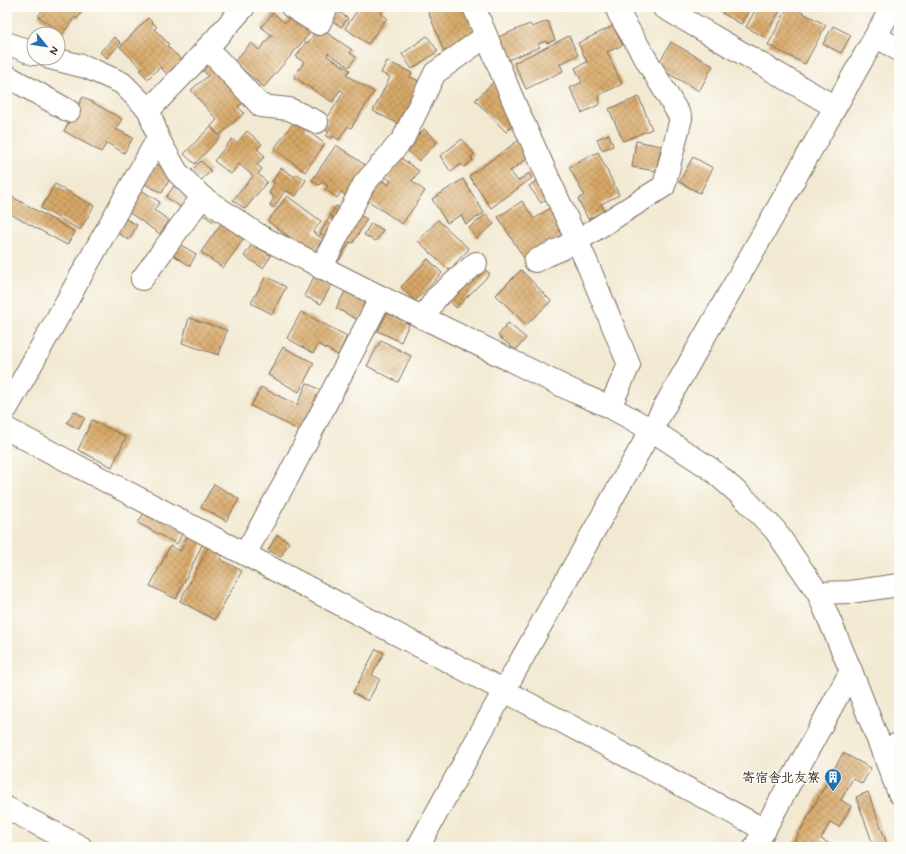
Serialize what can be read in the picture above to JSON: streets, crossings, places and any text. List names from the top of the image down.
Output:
{
  "places": {
    "building": ["寄宿舎北友寮"]
  },
  "north": "bottom right"
}
